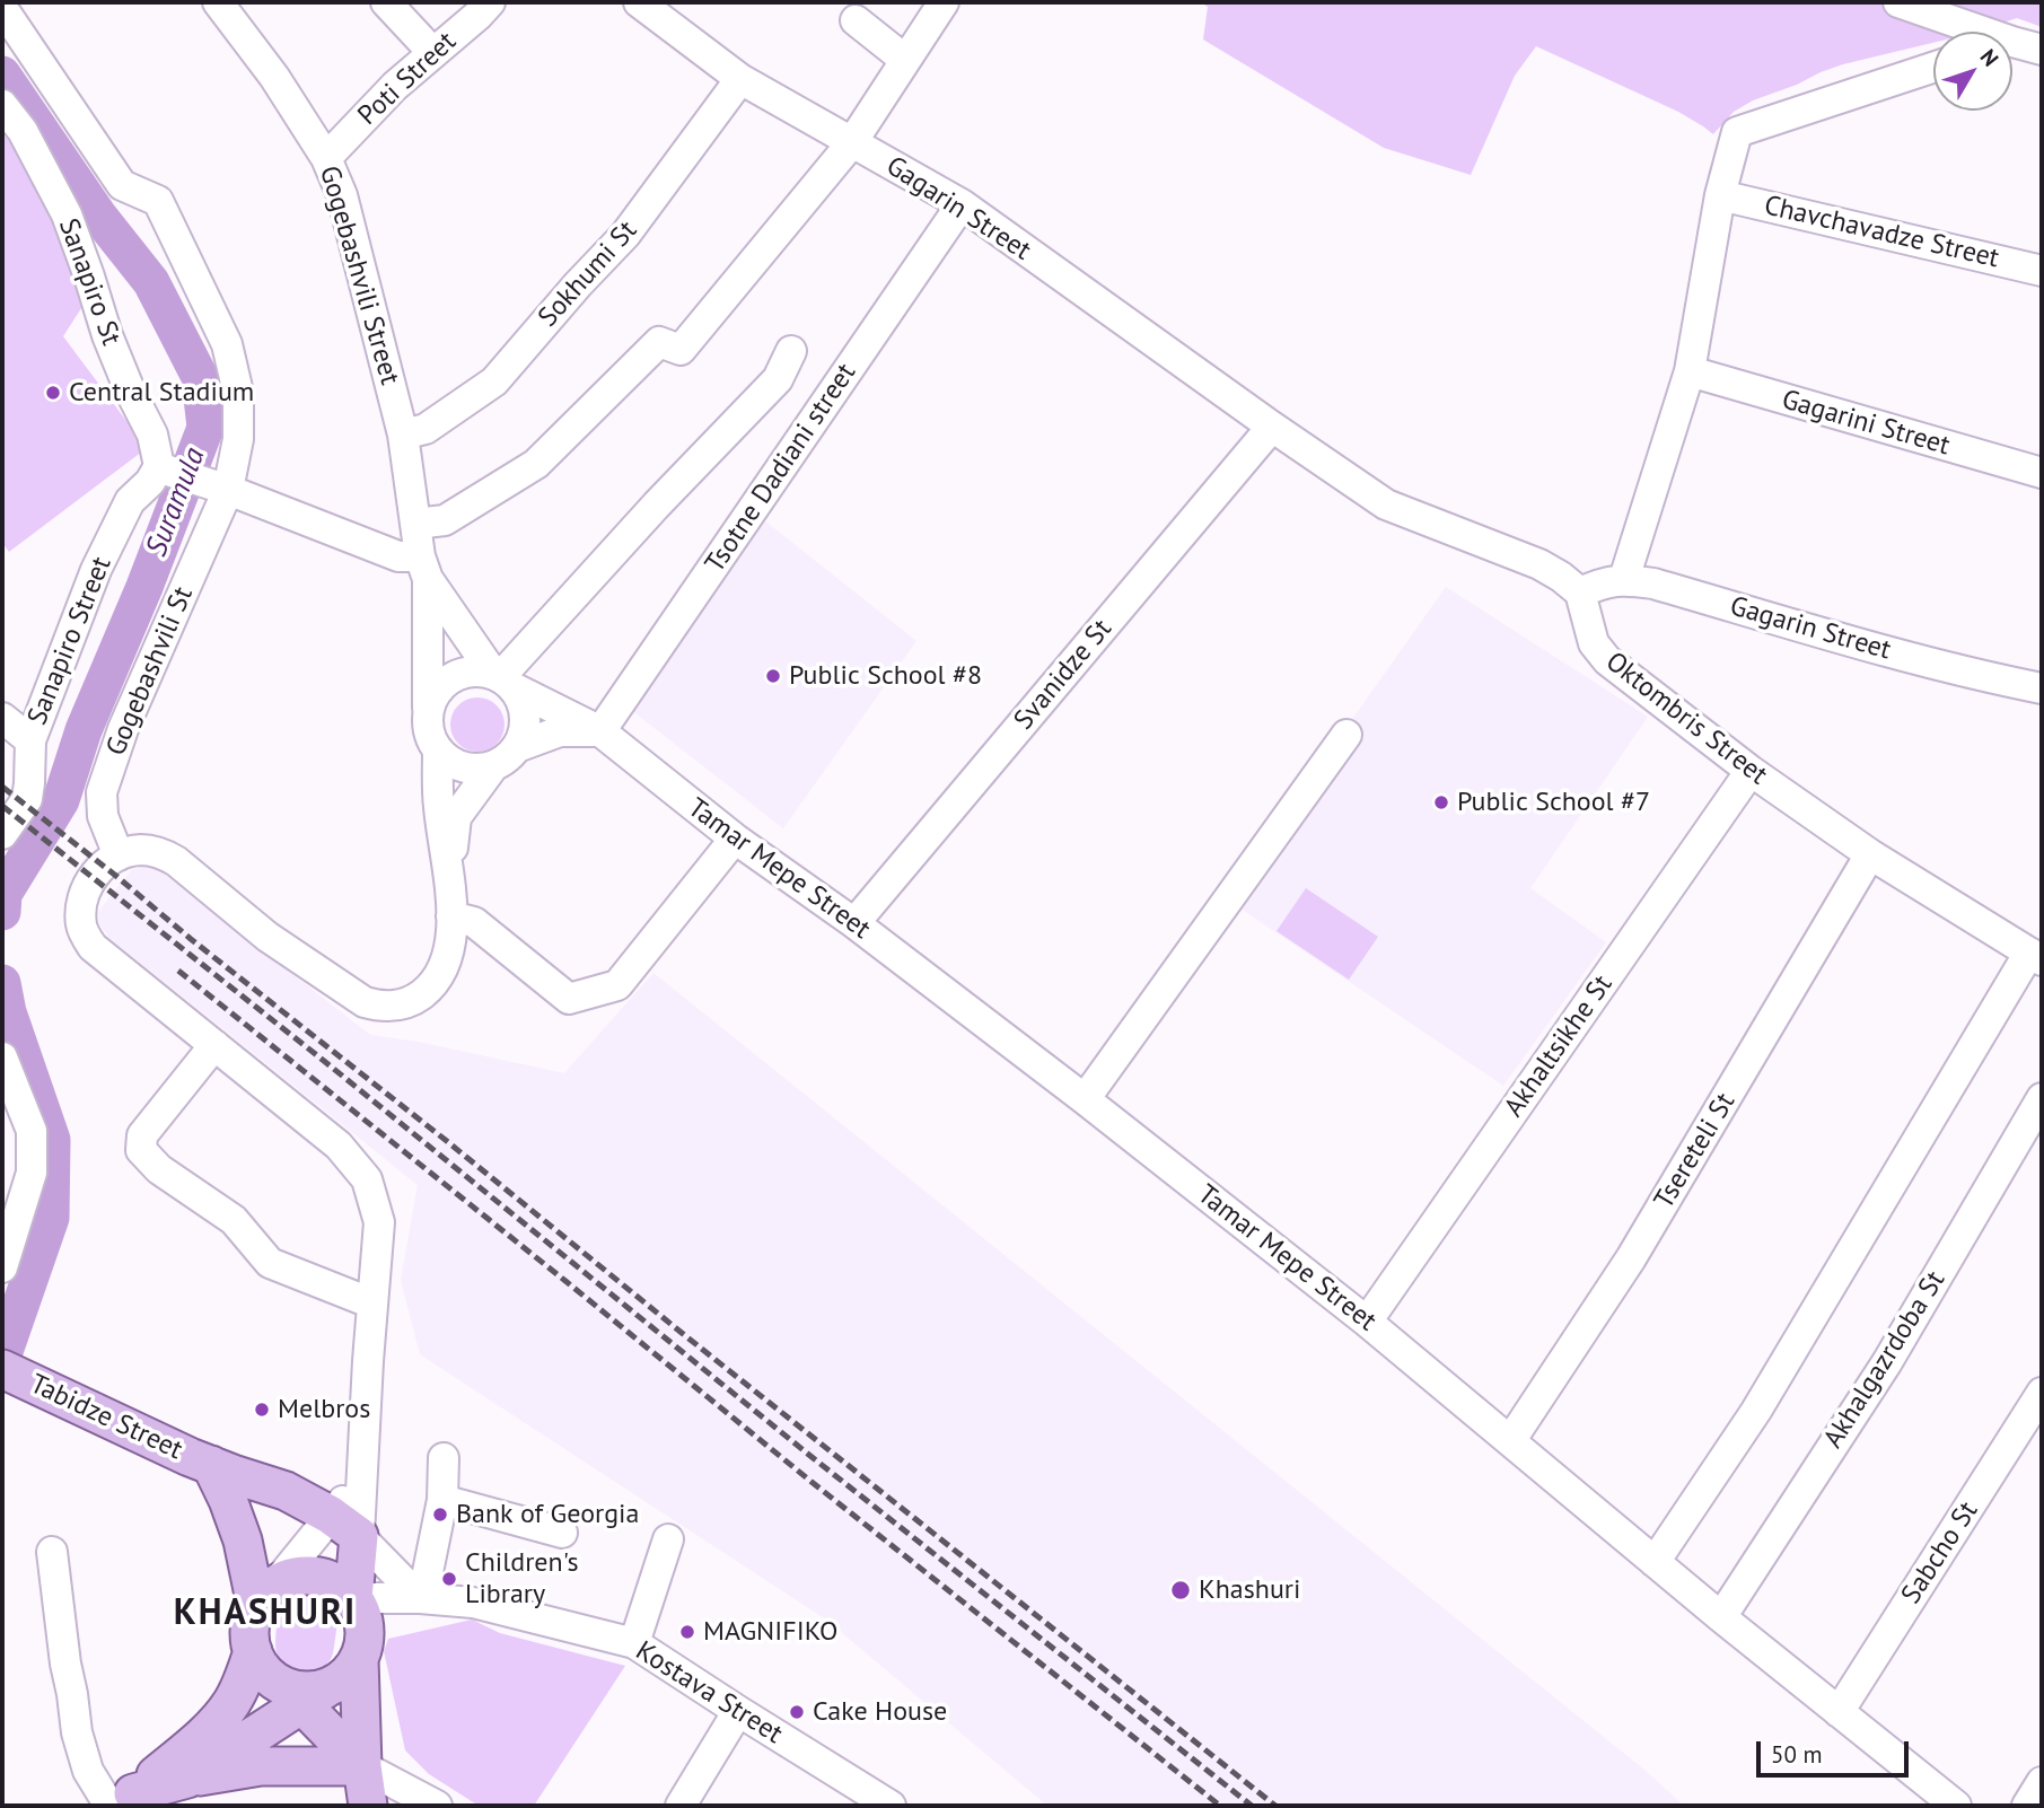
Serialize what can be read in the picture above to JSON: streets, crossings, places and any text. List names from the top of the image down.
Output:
{
  "streets": {
    "main road": ["Tabidze Street"],
    "street": [
      "Poti Street",
      "Gagarin Street",
      "Chavchavadze Street",
      "Sokhumi St",
      "Gogebashvili Street",
      "Sanapiro St",
      "Gagarini Street",
      "Tsotne Dadiani street",
      "Sanapiro Street",
      "Gogebashvili St",
      "Svanidze St",
      "Oktombris Street",
      "Tamar Mepe Street",
      "Akhaltsikhe St",
      "Tsereteli St",
      "Akhalgazrdoba St",
      "Sabcho St",
      "Kostava Street"
    ]
  },
  "crossings": [
    ["Poti Street", "Gogebashvili Street"],
    ["Gagarin Street", "Sokhumi St"],
    ["Gagarin Street", "Tsotne Dadiani street"],
    ["Gagarin Street", "Svanidze St"],
    ["Gagarin Street", "Oktombris Street"],
    ["Sokhumi St", "Gogebashvili Street"],
    ["Gogebashvili Street", "Tamar Mepe Street"],
    ["Sanapiro St", "Sanapiro Street"],
    ["Tsotne Dadiani street", "Tamar Mepe Street"],
    ["Svanidze St", "Tamar Mepe Street"],
    ["Oktombris Street", "Akhaltsikhe St"],
    ["Oktombris Street", "Tsereteli St"],
    ["Tamar Mepe Street", "Akhaltsikhe St"],
    ["Tamar Mepe Street", "Tsereteli St"],
    ["Tamar Mepe Street", "Akhalgazrdoba St"],
    ["Tamar Mepe Street", "Sabcho St"],
    ["Tabidze Street", "Kostava Street"]
  ],
  "districts": ["KHASHURI"],
  "water": ["Suramula"],
  "places": [
    "Central Stadium",
    "Public School #8",
    "Public School #7",
    "Melbros",
    "Bank of Georgia",
    "Children's Library",
    "Khashuri",
    "MAGNIFIKO",
    "Cake House"
  ],
  "scale_bar": "50 m",
  "north": "top right"
}
